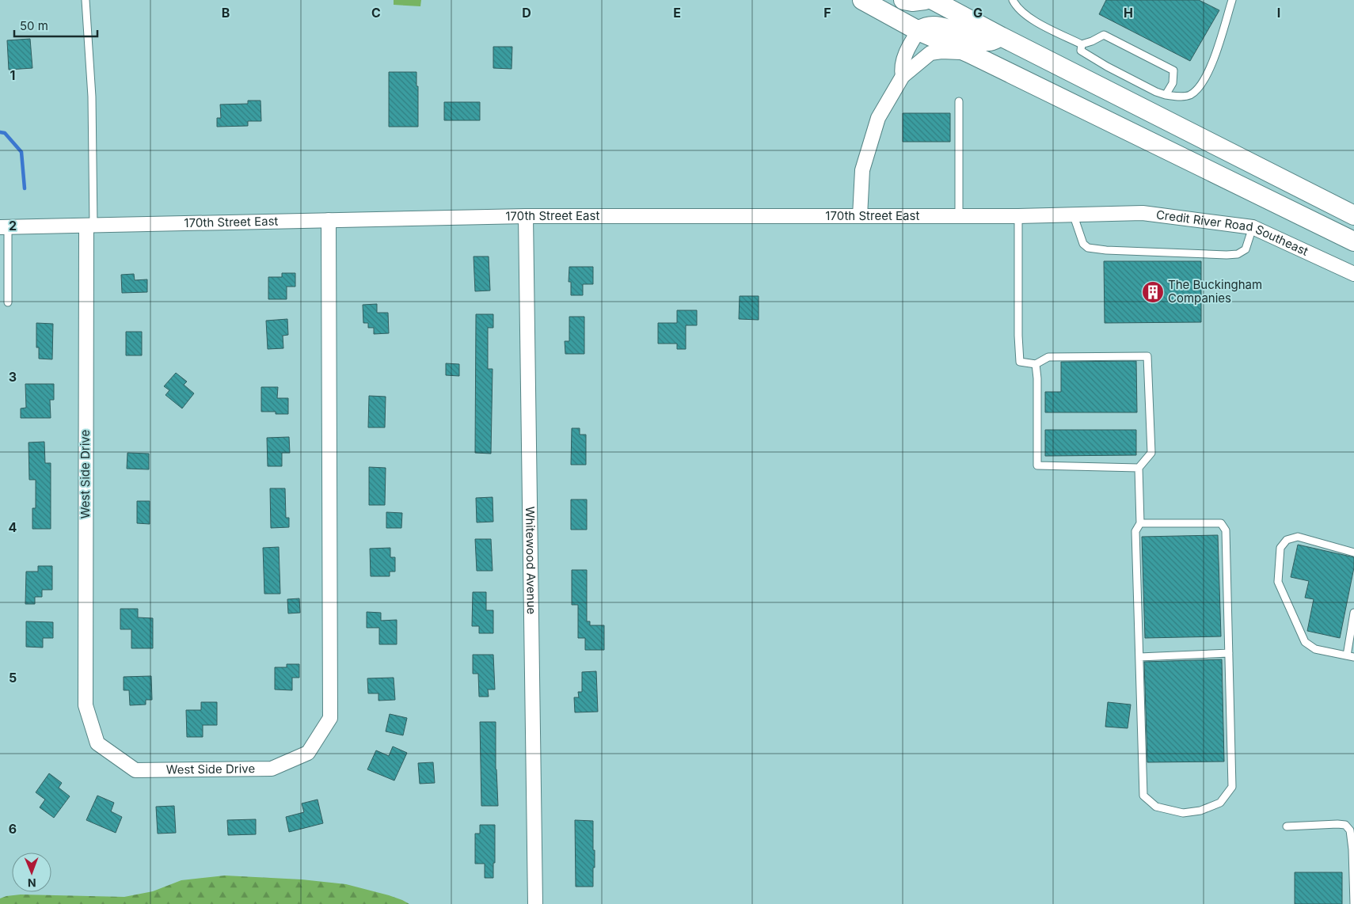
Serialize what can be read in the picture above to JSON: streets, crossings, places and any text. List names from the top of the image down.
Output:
{
  "streets": {
    "street": [
      "170th Street East",
      "Credit River Road Southeast",
      "West Side Drive",
      "Whitewood Avenue"
    ]
  },
  "crossings": [
    ["170th Street East", "Credit River Road Southeast"],
    ["170th Street East", "West Side Drive"],
    ["170th Street East", "Whitewood Avenue"]
  ],
  "places": {
    "building": ["The Buckingham Companies"]
  },
  "scale_bar": "50 m",
  "north": "bottom",
  "grid": {
    "columns": [
      "B",
      "C",
      "D",
      "E",
      "F",
      "G",
      "H",
      "I"
    ],
    "rows": [
      "1",
      "2",
      "3",
      "4",
      "5",
      "6"
    ]
  }
}
